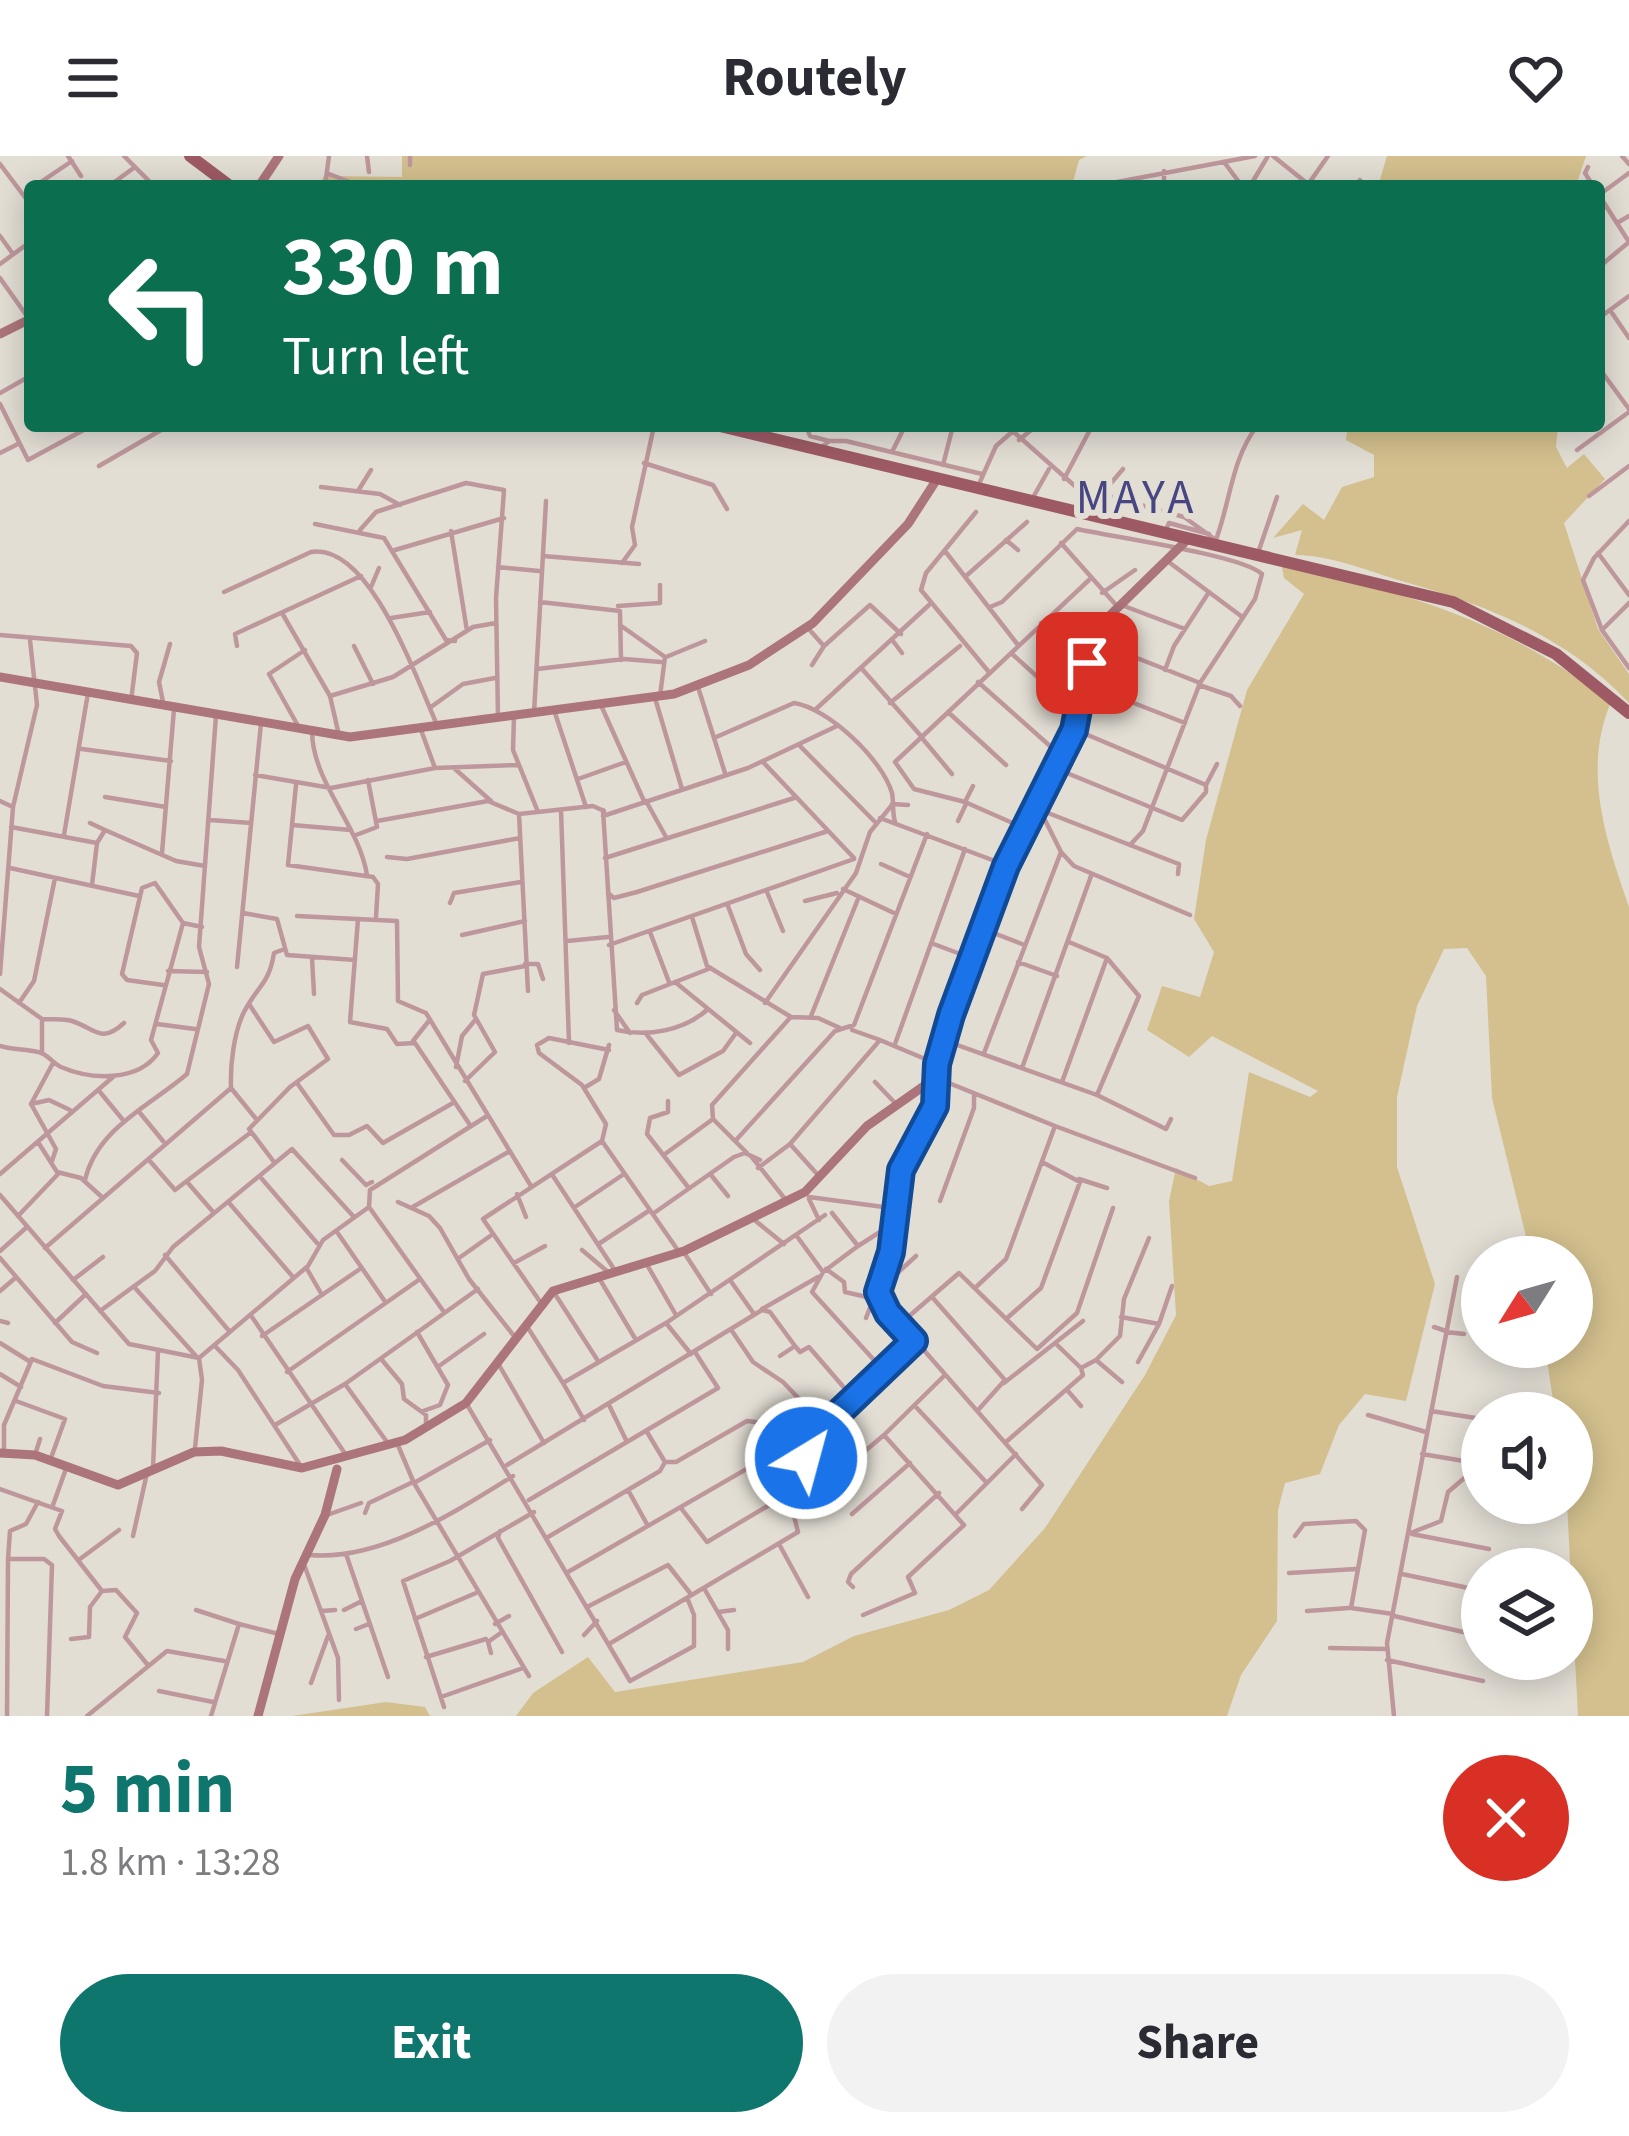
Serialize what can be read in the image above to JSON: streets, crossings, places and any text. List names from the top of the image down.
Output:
{
  "districts": ["MAYA"],
  "north": "bottom left",
  "page": {
    "header": "Routely",
    "turn": ["330 m", "Turn left"],
    "heading": ["5 min", "1.8 km · 13:28"],
    "buttons": ["Exit", "Share"]
  }
}
